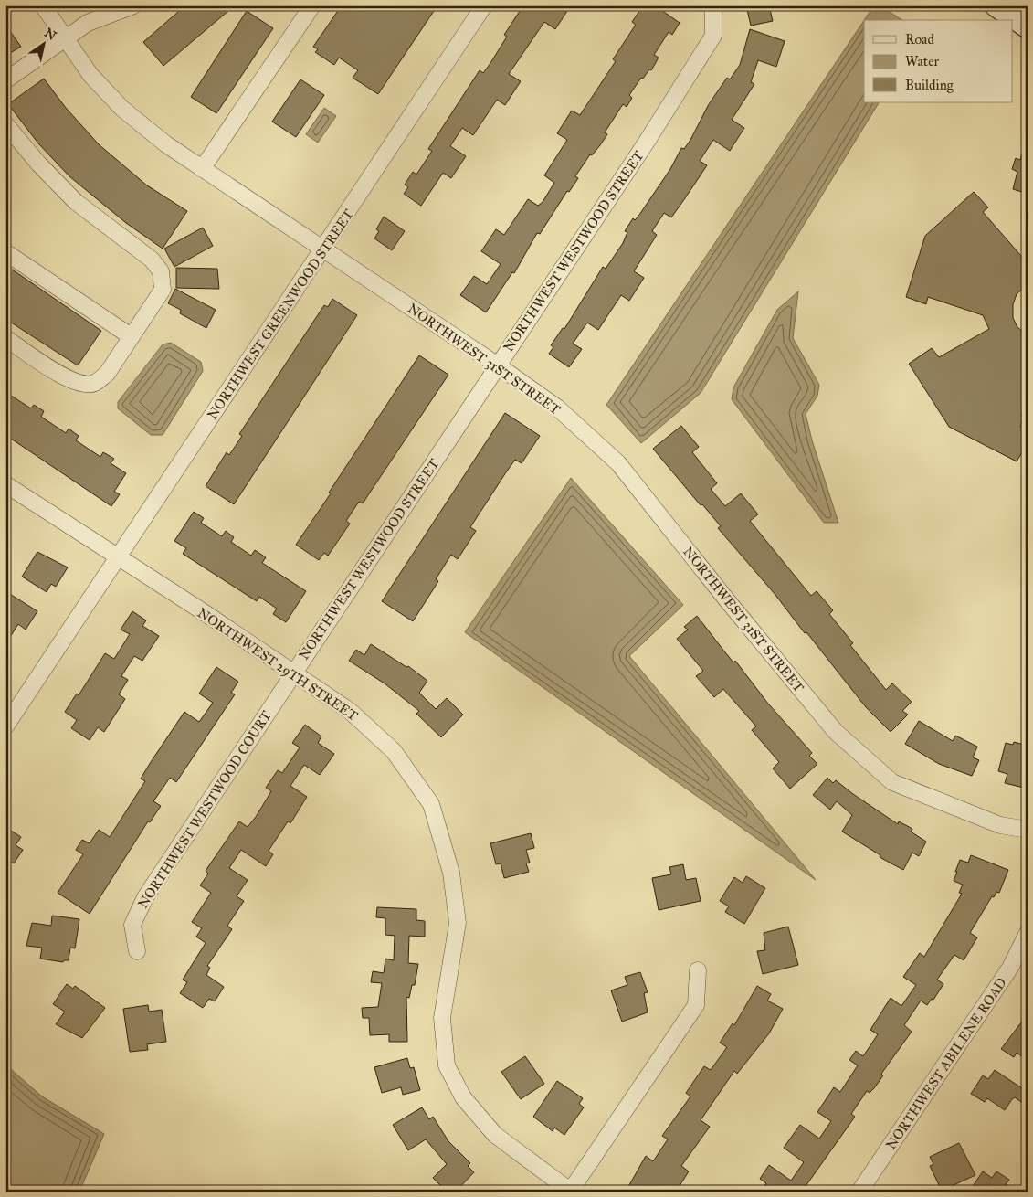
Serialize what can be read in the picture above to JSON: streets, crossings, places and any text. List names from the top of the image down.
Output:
{
  "streets": {
    "street": [
      "NORTHWEST WESTWOOD STREET",
      "NORTHWEST GREENWOOD STREET",
      "NORTHWEST 31ST STREET",
      "NORTHWEST 29TH STREET",
      "NORTHWEST WESTWOOD COURT",
      "NORTHWEST ABILENE ROAD"
    ]
  },
  "crossings": [
    ["NORTHWEST WESTWOOD STREET", "NORTHWEST 31ST STREET"],
    ["NORTHWEST WESTWOOD STREET", "NORTHWEST 29TH STREET"],
    ["NORTHWEST WESTWOOD STREET", "NORTHWEST WESTWOOD COURT"],
    ["NORTHWEST GREENWOOD STREET", "NORTHWEST 31ST STREET"],
    ["NORTHWEST GREENWOOD STREET", "NORTHWEST 29TH STREET"],
    ["NORTHWEST 29TH STREET", "NORTHWEST WESTWOOD COURT"]
  ],
  "legend": ["Road", "Water", "Building"],
  "north": "top right"
}
